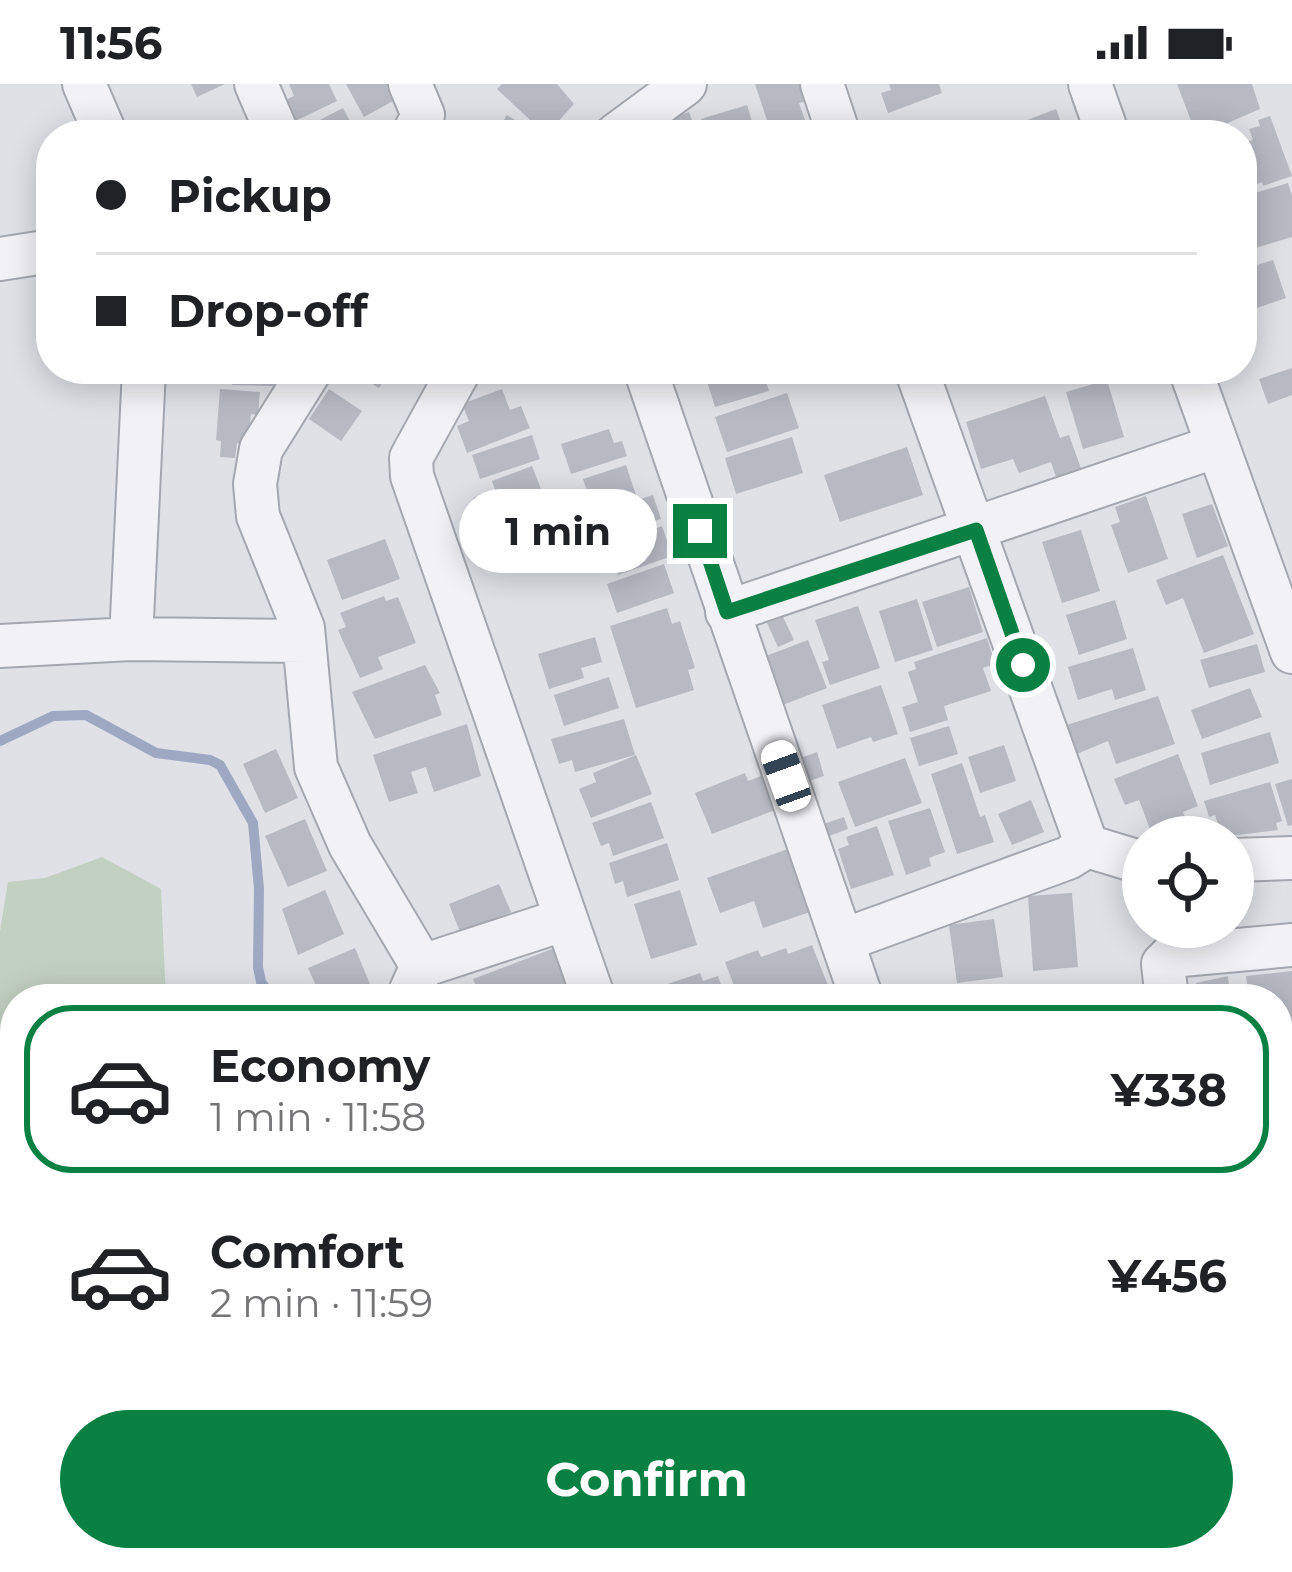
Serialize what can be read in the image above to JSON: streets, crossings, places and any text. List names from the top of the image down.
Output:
{
  "page": {
    "status": "11:56",
    "banner": ["Pickup", "Drop-off"],
    "bubble": "1 min",
    "list": [
      {
        "name": "Economy",
        "note": "1 min · 11:58",
        "value": "¥338"
      },
      {
        "name": "Comfort",
        "note": "2 min · 11:59",
        "value": "¥456"
      }
    ],
    "buttons": "Confirm"
  }
}
